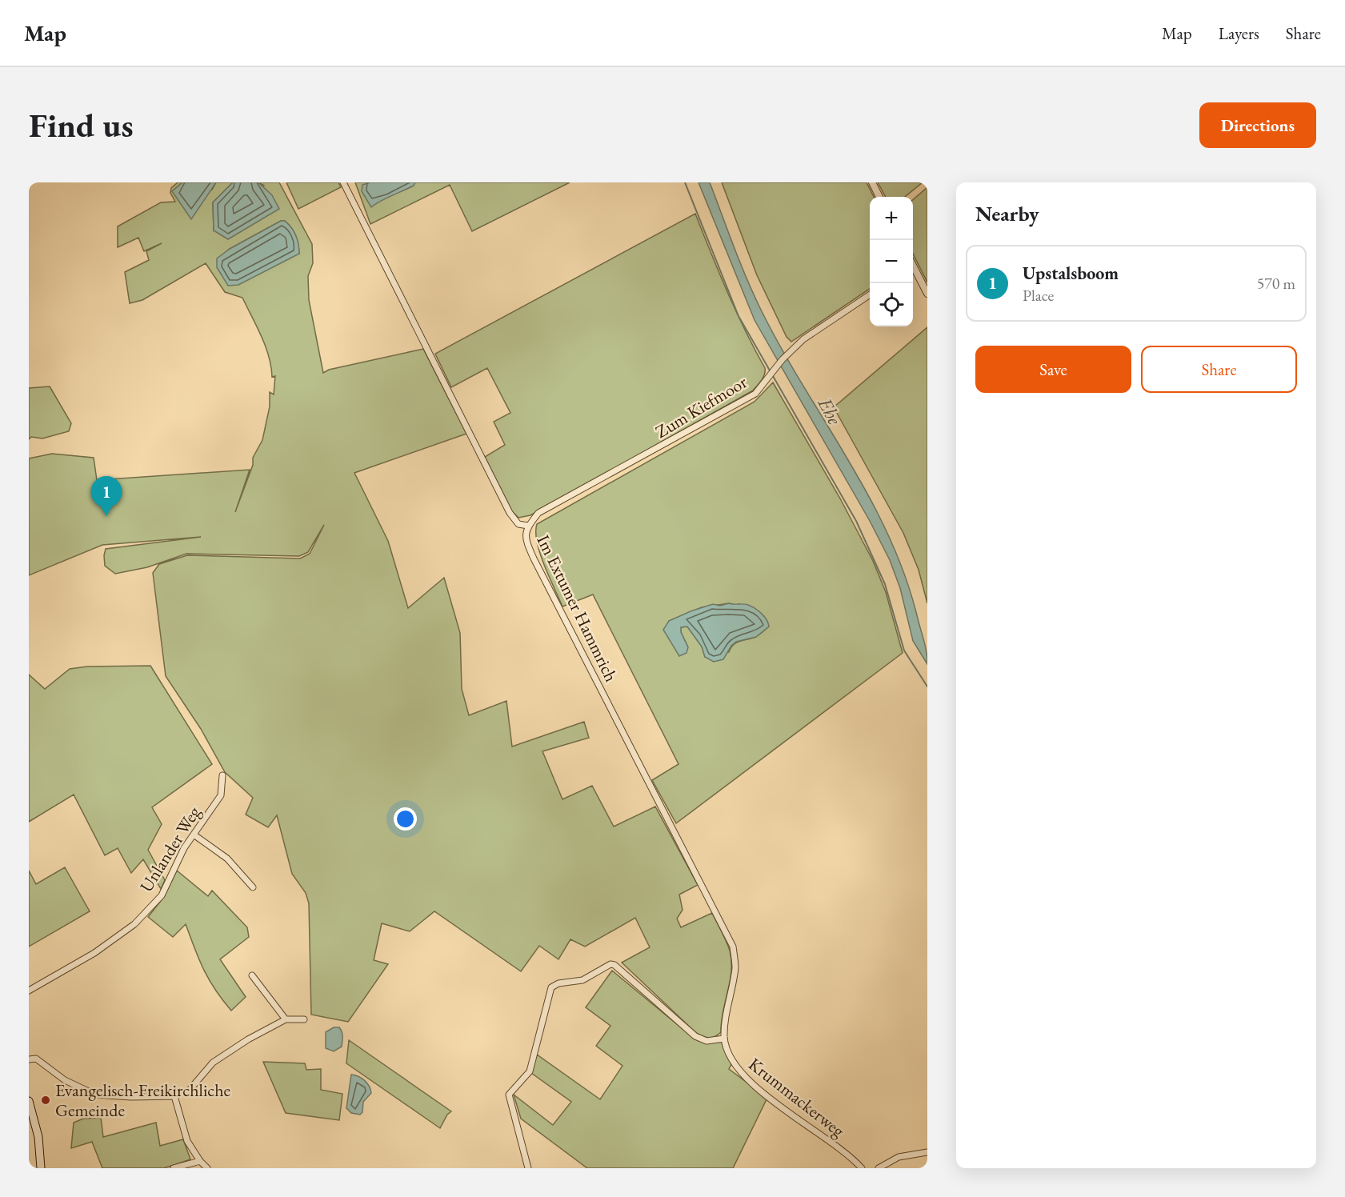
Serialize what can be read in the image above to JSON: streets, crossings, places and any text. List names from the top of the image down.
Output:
{
  "streets": {
    "street": [
      "Zum Kiefmoor",
      "Im Extumer Hammrich",
      "Unlander Weg",
      "Krummackerweg"
    ]
  },
  "crossings": [
    ["Zum Kiefmoor", "Im Extumer Hammrich"],
    ["Im Extumer Hammrich", "Krummackerweg"]
  ],
  "water": ["Ehe"],
  "places": ["Evangelisch-Freikirchliche Gemeinde"],
  "page": {
    "header": "Map",
    "nav": ["Map", "Layers", "Share"],
    "buttons": [
      "Directions",
      ["Save", "Share"]
    ],
    "title": "Find us",
    "heading": "Nearby",
    "map_buttons": ["+", "−"],
    "list": [
      {
        "mark": "1",
        "name": "Upstalsboom",
        "note": "Place",
        "value": "570 m"
      }
    ],
    "pins": "1"
  }
}
